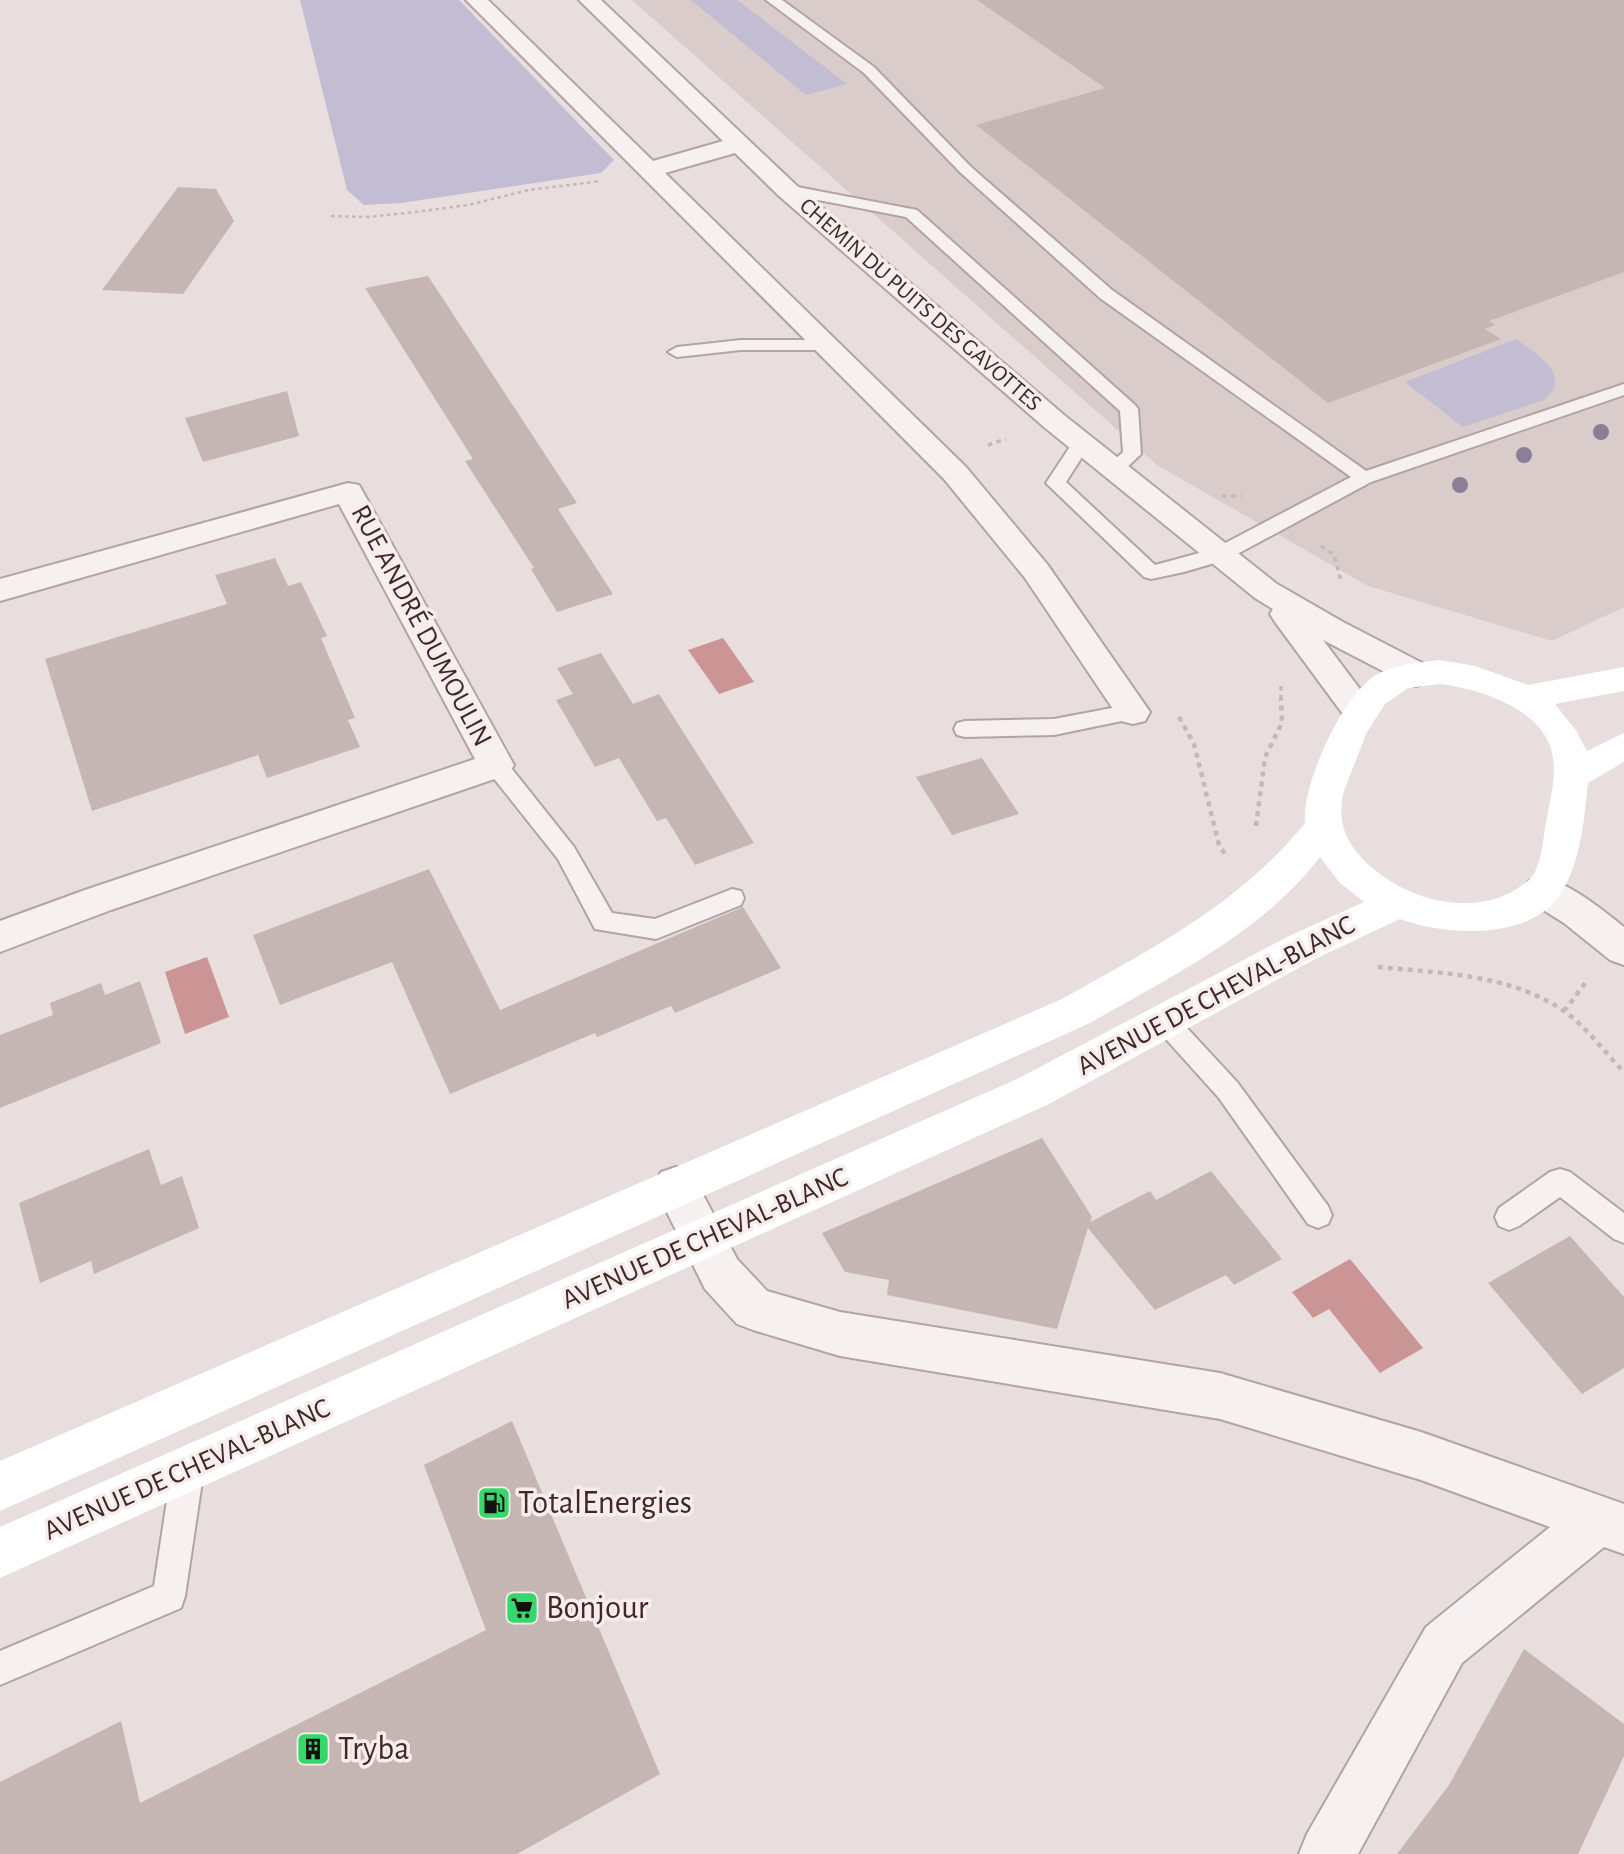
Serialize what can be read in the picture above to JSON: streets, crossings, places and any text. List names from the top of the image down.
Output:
{
  "streets": {
    "main road": ["AVENUE DE CHEVAL-BLANC"],
    "street": ["CHEMIN DU PUITS DES GAVOTTES", "RUE ANDRÉ DUMOULIN"]
  },
  "crossings": [
    ["CHEMIN DU PUITS DES GAVOTTES", "AVENUE DE CHEVAL-BLANC"]
  ],
  "places": {
    "fuel station": ["TotalEnergies"],
    "supermarket": ["Bonjour"],
    "building": ["Tryba"]
  }
}
